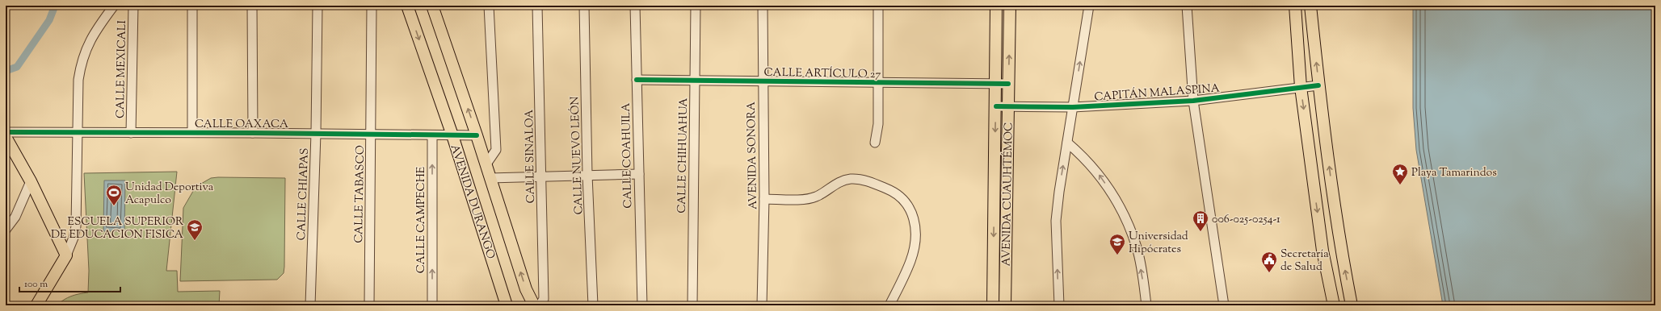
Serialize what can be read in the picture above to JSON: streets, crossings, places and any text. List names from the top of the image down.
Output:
{
  "streets": {
    "main road": ["AVENIDA CUAUHTÉMOC", "AVENIDA DURANGO"],
    "street": [
      "CALLE MEXICALI",
      "CALLE ARTÍCULO 27",
      "CAPITÁN MALASPINA",
      "CALLE OAXACA",
      "CALLE NUEVO LEÓN",
      "CALLE COAHUILA",
      "CALLE CHIHUAHUA",
      "AVENIDA SONORA",
      "CALLE SINALOA",
      "CALLE CHIAPAS",
      "CALLE TABASCO",
      "CALLE CAMPECHE"
    ]
  },
  "crossings": [
    ["CALLE MEXICALI", "CALLE OAXACA"],
    ["CALLE ARTÍCULO 27", "CALLE COAHUILA"],
    ["CALLE ARTÍCULO 27", "CALLE CHIHUAHUA"],
    ["CALLE ARTÍCULO 27", "AVENIDA SONORA"],
    ["CALLE ARTÍCULO 27", "AVENIDA CUAUHTÉMOC"],
    ["CAPITÁN MALASPINA", "AVENIDA CUAUHTÉMOC"],
    ["CALLE OAXACA", "CALLE CHIAPAS"],
    ["CALLE OAXACA", "CALLE TABASCO"],
    ["CALLE OAXACA", "AVENIDA DURANGO"],
    ["CALLE OAXACA", "CALLE CAMPECHE"]
  ],
  "one_way": ["CALLE CAMPECHE"],
  "places": {
    "place": ["Playa Tamarindos"],
    "sports": ["Unidad Deportiva Acapulco"],
    "building": ["006-025-0254-1"],
    "school or university": ["ESCUELA SUPERIOR DE EDUCACION FISICA", "Universidad Hipócrates"],
    "public building": ["Secretaría de Salud"]
  },
  "scale_bar": "100 m"
}
